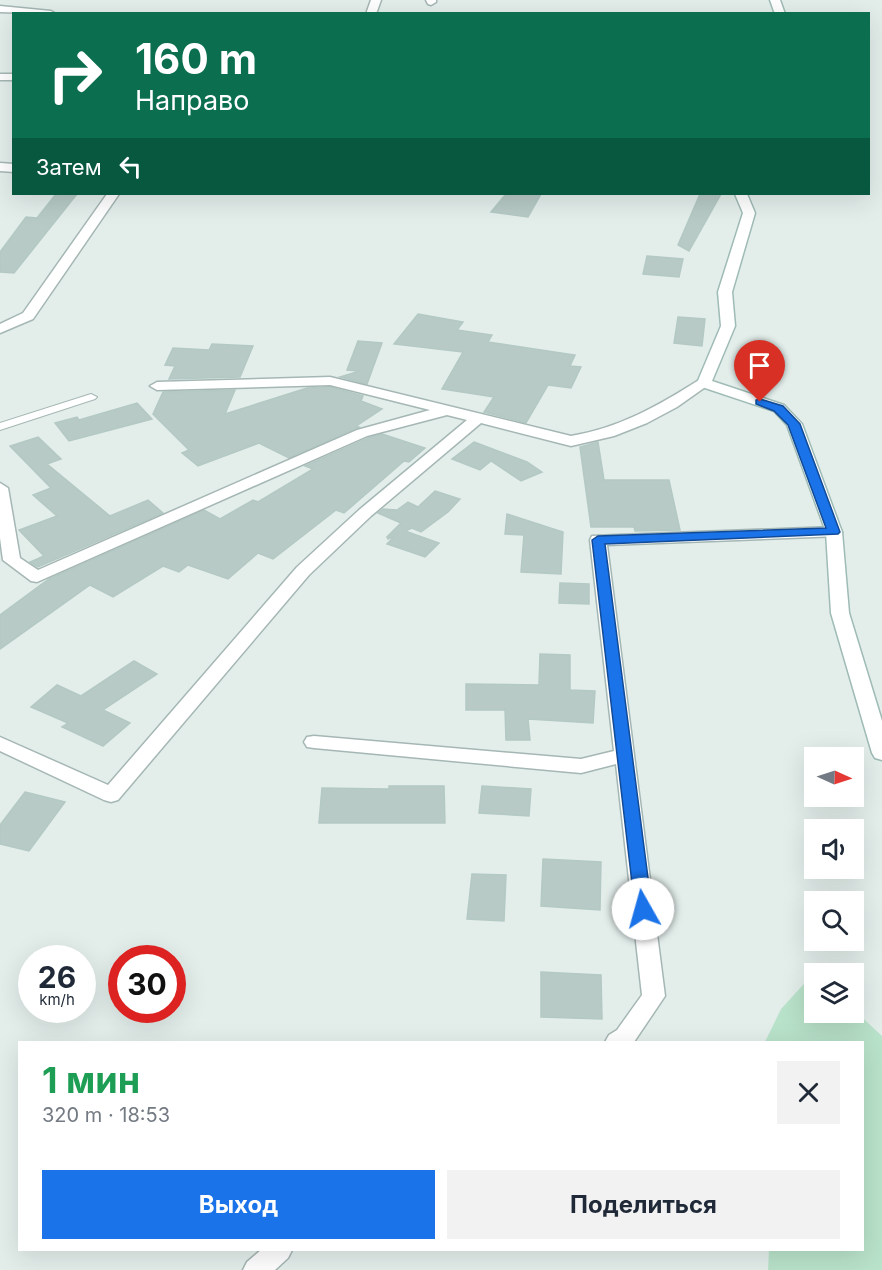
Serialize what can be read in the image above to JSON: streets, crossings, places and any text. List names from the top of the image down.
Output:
{
  "north": "right",
  "page": {
    "turn": ["160 m", "Направо"],
    "then": "Затем",
    "speed": "26 km/h",
    "limit": "30",
    "heading": ["1 мин", "320 m · 18:53"],
    "buttons": ["Выход", "Поделиться"]
  }
}
